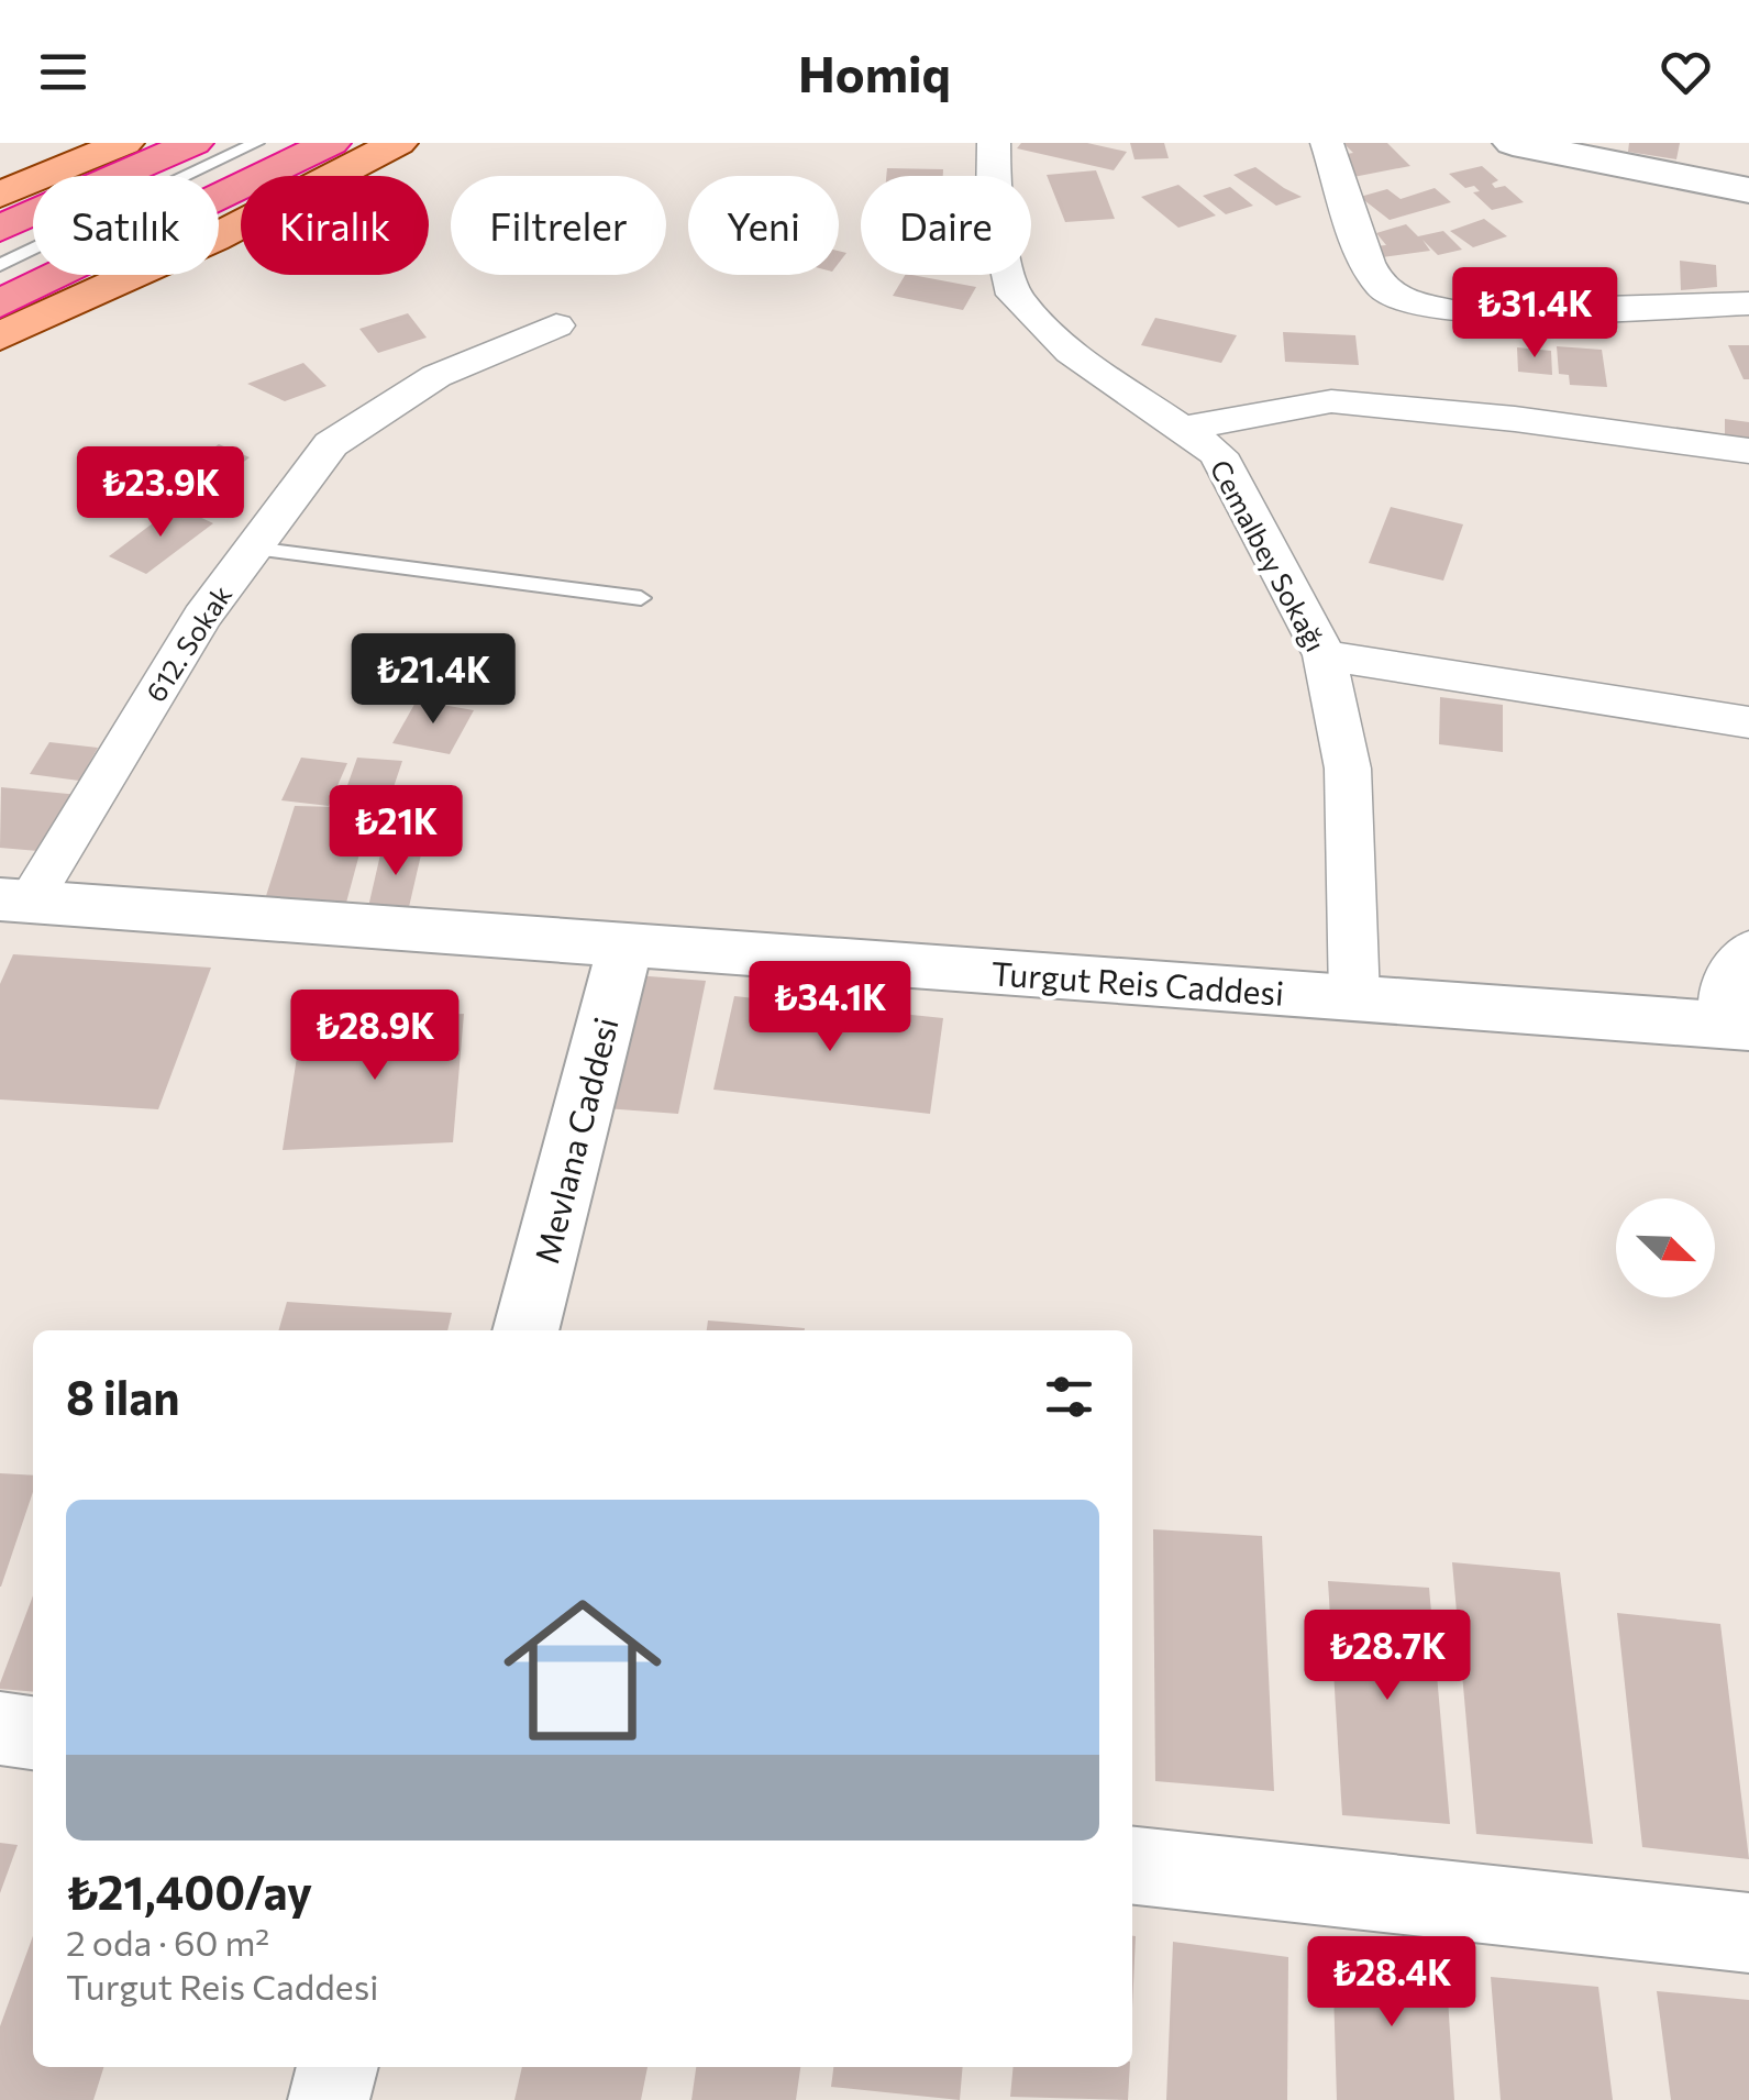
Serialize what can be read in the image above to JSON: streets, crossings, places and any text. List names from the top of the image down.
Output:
{
  "streets": {
    "street": [
      "Cemalbey Sokağı",
      "612. Sokak",
      "Turgut Reis Caddesi",
      "Mevlana Caddesi"
    ]
  },
  "crossings": [
    ["Cemalbey Sokağı", "Turgut Reis Caddesi"],
    ["612. Sokak", "Turgut Reis Caddesi"],
    ["Turgut Reis Caddesi", "Mevlana Caddesi"]
  ],
  "north": "bottom right",
  "page": {
    "header": "Homiq",
    "chip": [
      "Satılık",
      "Kiralık",
      "Filtreler",
      "Yeni",
      "Daire"
    ],
    "price": [
      "₺31.4K",
      "₺23.9K",
      "₺21.4K",
      "₺21K",
      "₺34.1K",
      "₺28.9K",
      "₺28.7K",
      "₺28.4K"
    ],
    "heading": "8 ilan",
    "list": [
      {
        "name": "₺21,400/ay",
        "note": "2 oda · 60 m² · Turgut Reis Caddesi"
      }
    ]
  }
}
